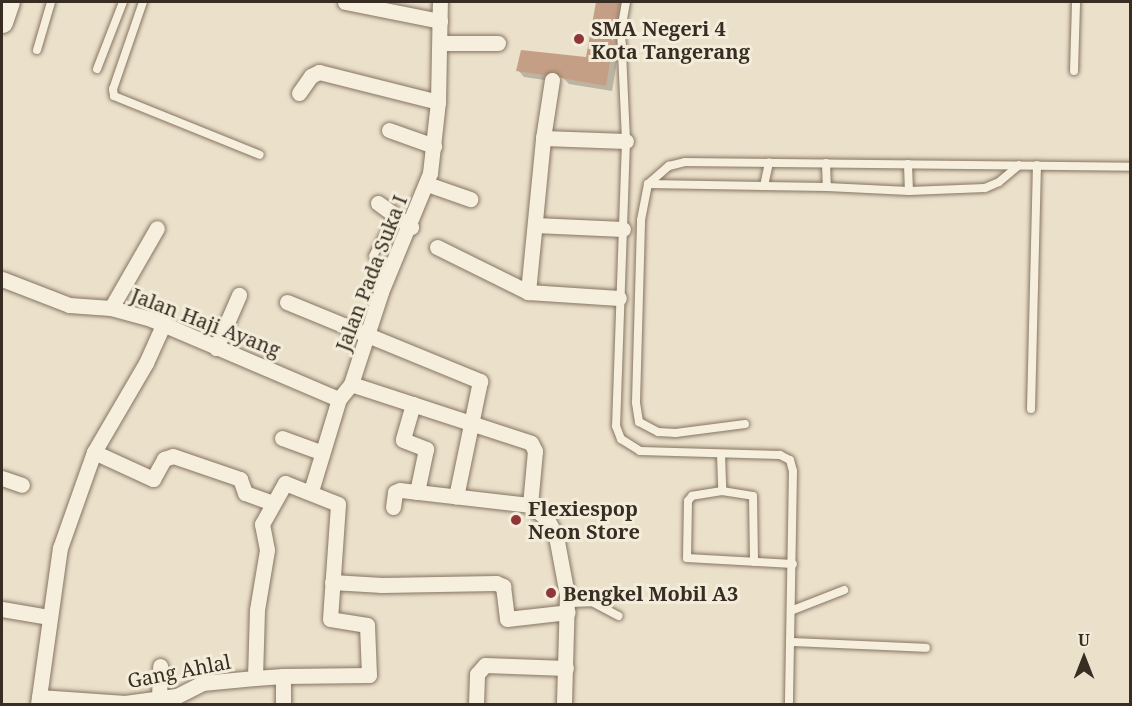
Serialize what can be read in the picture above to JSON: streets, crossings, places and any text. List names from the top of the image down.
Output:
{
  "streets": {
    "street": ["Jalan Pada Suka I", "Jalan Haji Ayang", "Gang Ahlal"]
  },
  "places": ["SMA Negeri 4 Kota Tangerang", "Flexiespop Neon Store", "Bengkel Mobil A3"],
  "north": "top"
}
